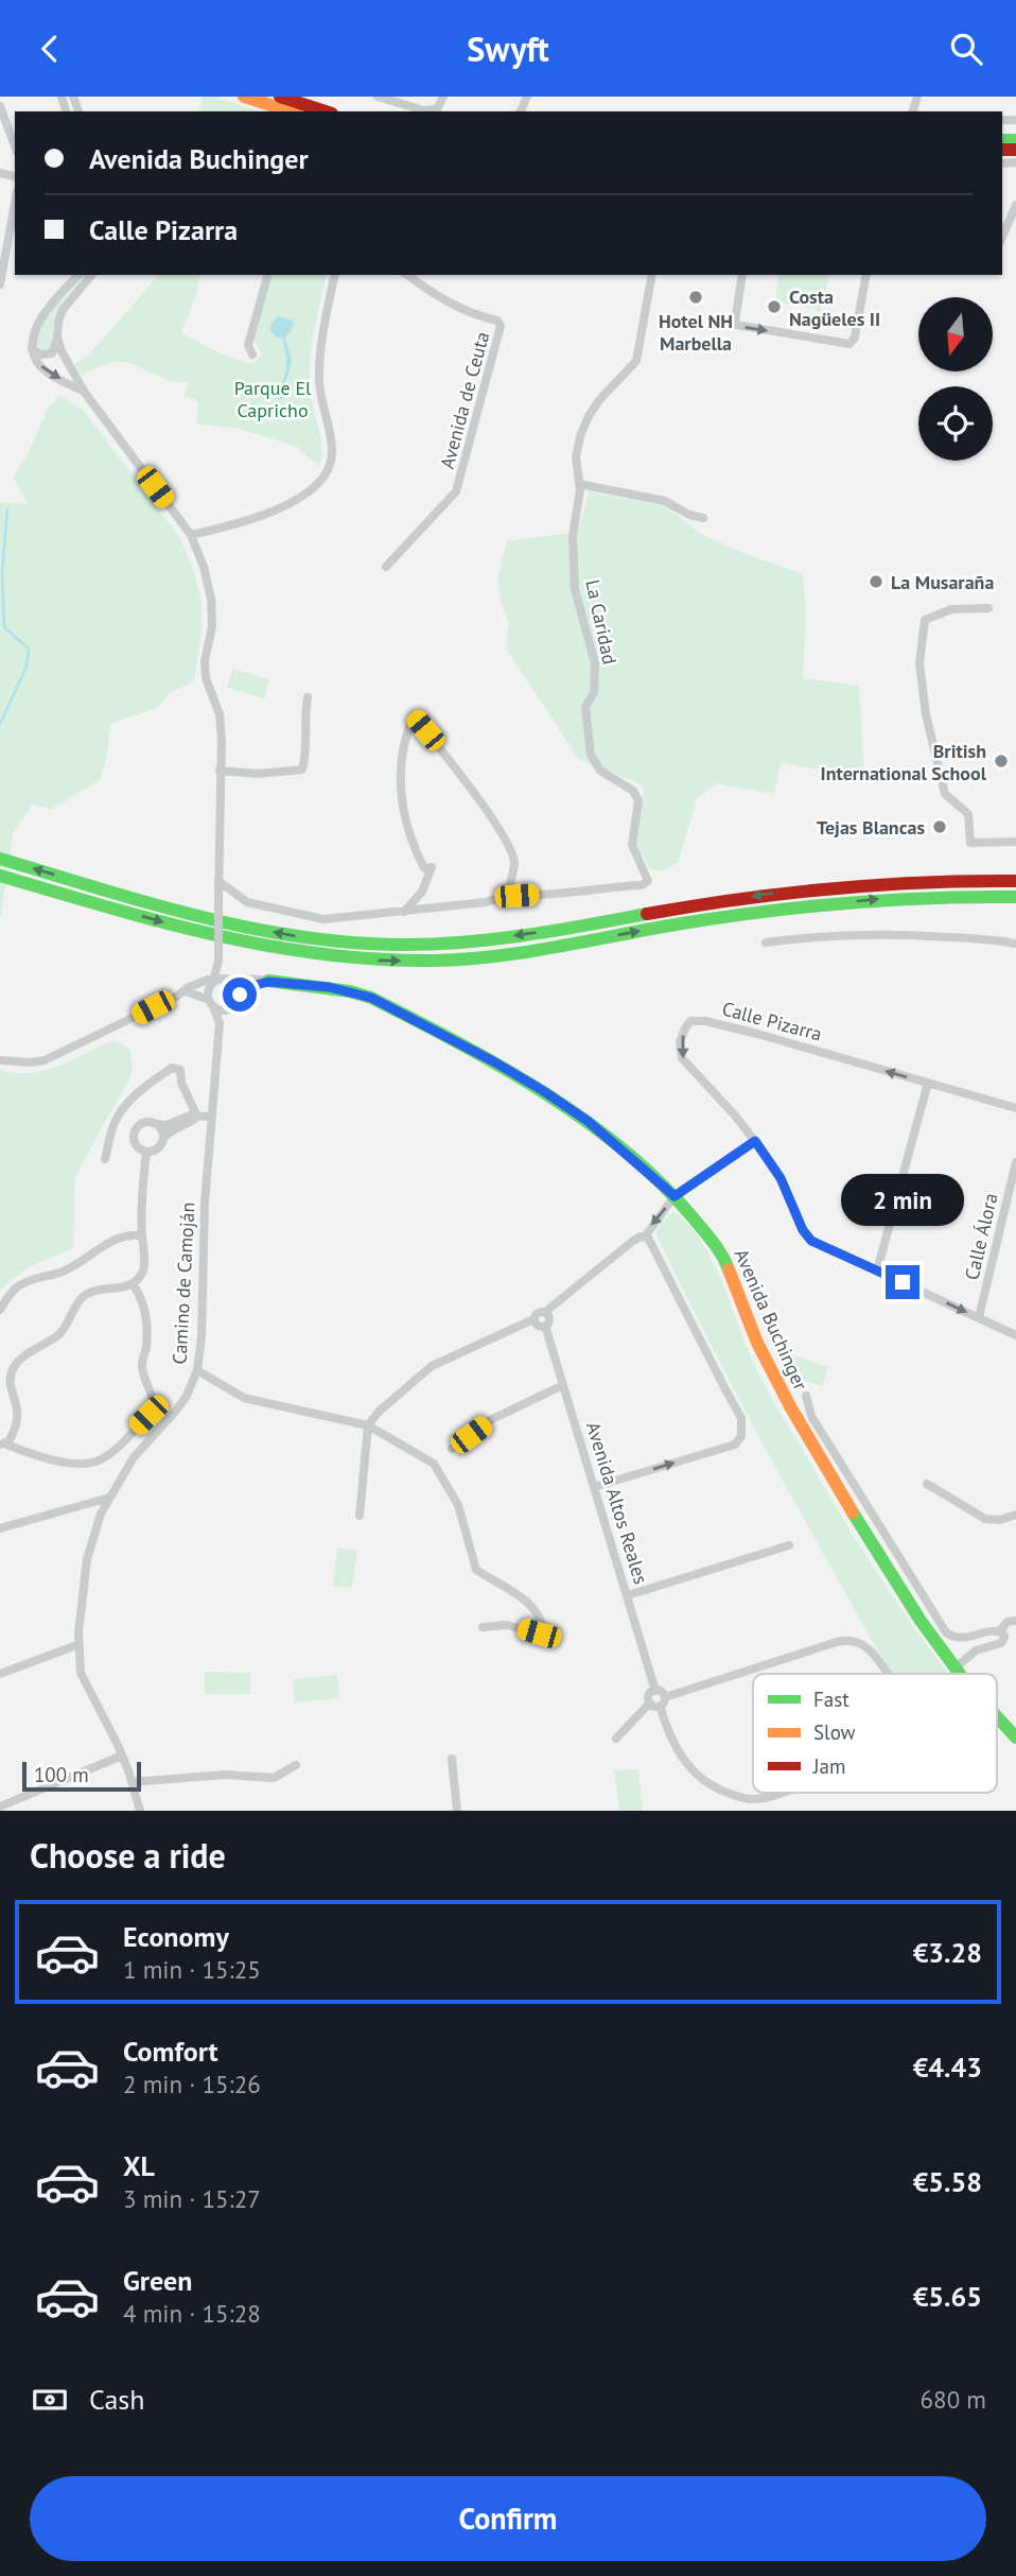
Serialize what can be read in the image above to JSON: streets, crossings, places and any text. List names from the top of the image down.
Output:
{
  "streets": {
    "main road": ["Avenida Buchinger"],
    "street": [
      "Avenida de Ceuta",
      "La Caridad",
      "Calle Pizarra",
      "Calle Álora",
      "Camino de Camoján",
      "Avenida Altos Reales"
    ]
  },
  "crossings": [
    ["Calle Pizarra", "Calle Álora"],
    ["Camino de Camoján", "Avenida Buchinger"]
  ],
  "parks": ["Parque El Capricho"],
  "places": [
    "Hotel NH Marbella",
    "Costa Nagüeles II",
    "La Musaraña",
    "British International School",
    "Tejas Blancas"
  ],
  "legend": ["Fast", "Slow", "Jam"],
  "scale_bar": "100 m",
  "north": "bottom",
  "page": {
    "header": "Swyft",
    "banner": ["Avenida Buchinger", "Calle Pizarra"],
    "bubble": "2 min",
    "scale": "100 m",
    "heading": "Choose a ride",
    "list": [
      {
        "name": "Economy",
        "note": "1 min · 15:25",
        "value": "€3.28"
      },
      {
        "name": "Comfort",
        "note": "2 min · 15:26",
        "value": "€4.43"
      },
      {
        "name": "XL",
        "note": "3 min · 15:27",
        "value": "€5.58"
      },
      {
        "name": "Green",
        "note": "4 min · 15:28",
        "value": "€5.65"
      }
    ],
    "pay": ["Cash", "680 m"],
    "buttons": "Confirm"
  }
}
